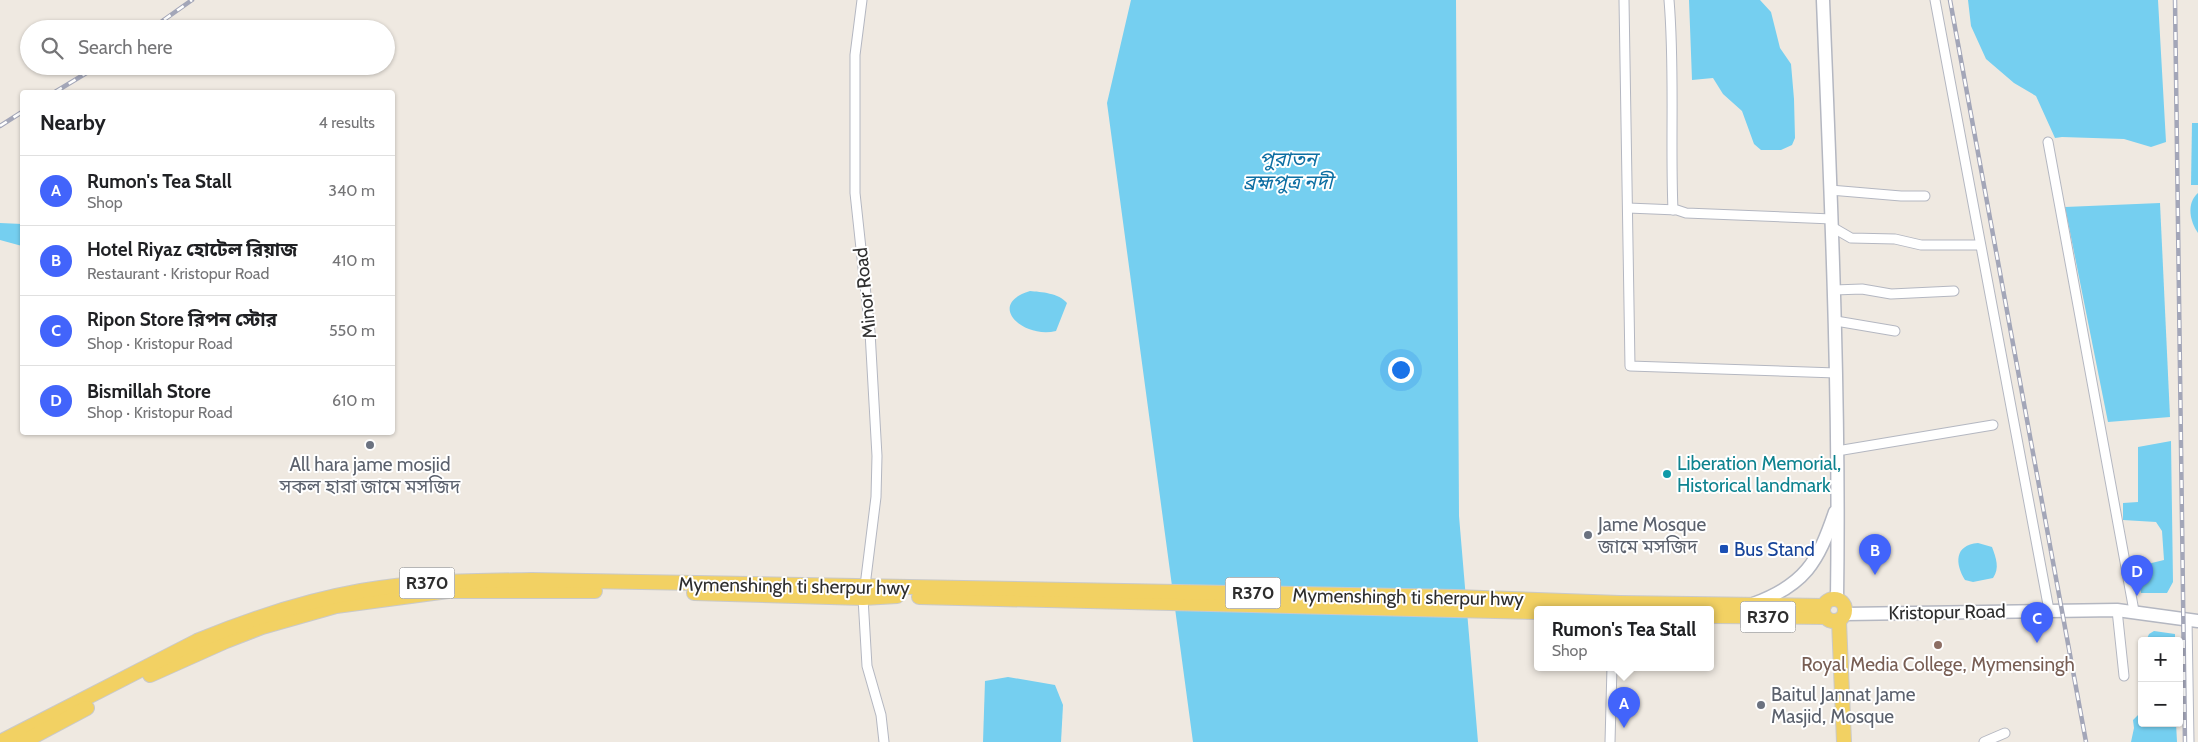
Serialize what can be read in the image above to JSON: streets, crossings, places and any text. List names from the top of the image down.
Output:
{
  "streets": {
    "main road": ["R370", "Mymenshingh ti sherpur hwy", "Kristopur Road"],
    "street": ["Minor Road"]
  },
  "crossings": [
    ["Minor Road", "Mymenshingh ti sherpur hwy"],
    ["Mymenshingh ti sherpur hwy", "Kristopur Road"]
  ],
  "water": ["পুরাতন ব্রহ্মপুত্র নদী"],
  "places": {
    "other": [
      "All hara jame mosjid সকল হারা জামে মসজিদ",
      "Liberation Memorial, Historical landmark",
      "Jame Mosque জামে মসজিদ",
      "Royal Media College, Mymensingh",
      "Baitul Jannat Jame Masjid, Mosque"
    ],
    "transit": ["Bus Stand"]
  },
  "page": {
    "search": "Search here",
    "heading": ["Nearby", "4 results"],
    "list": [
      {
        "mark": "A",
        "name": "Rumon's Tea Stall",
        "note": "Shop",
        "value": "340 m"
      },
      {
        "mark": "B",
        "name": "Hotel Riyaz হোটেল রিয়াজ",
        "note": "Restaurant · Kristopur Road",
        "value": "410 m"
      },
      {
        "mark": "C",
        "name": "Ripon Store রিপন স্টোর",
        "note": "Shop · Kristopur Road",
        "value": "550 m"
      },
      {
        "mark": "D",
        "name": "Bismillah Store",
        "note": "Shop · Kristopur Road",
        "value": "610 m"
      }
    ],
    "pins": [
      "B",
      "D",
      "C",
      "A"
    ],
    "popup": ["Rumon's Tea Stall", "Shop"],
    "map_buttons": ["+", "−"]
  }
}
